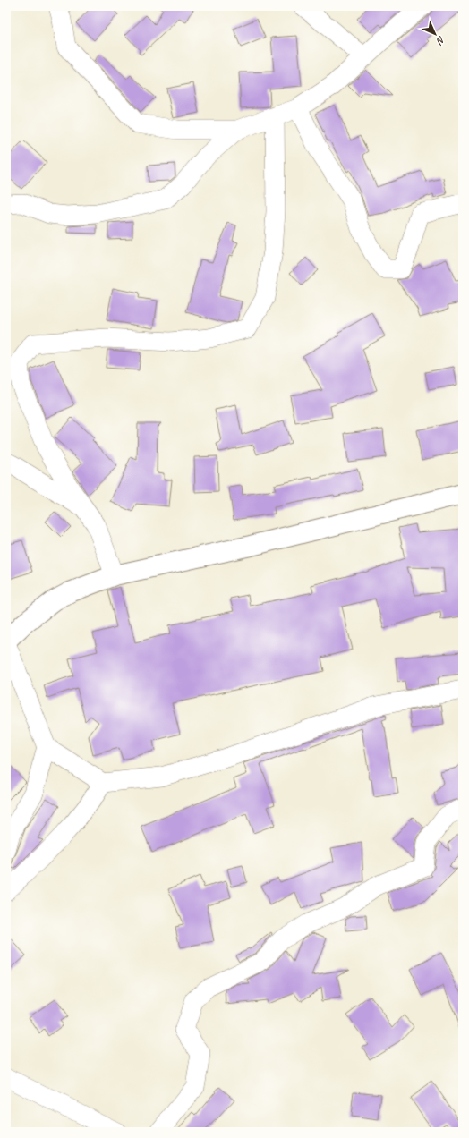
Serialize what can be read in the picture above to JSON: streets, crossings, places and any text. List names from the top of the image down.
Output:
{
  "north": "bottom right"
}
